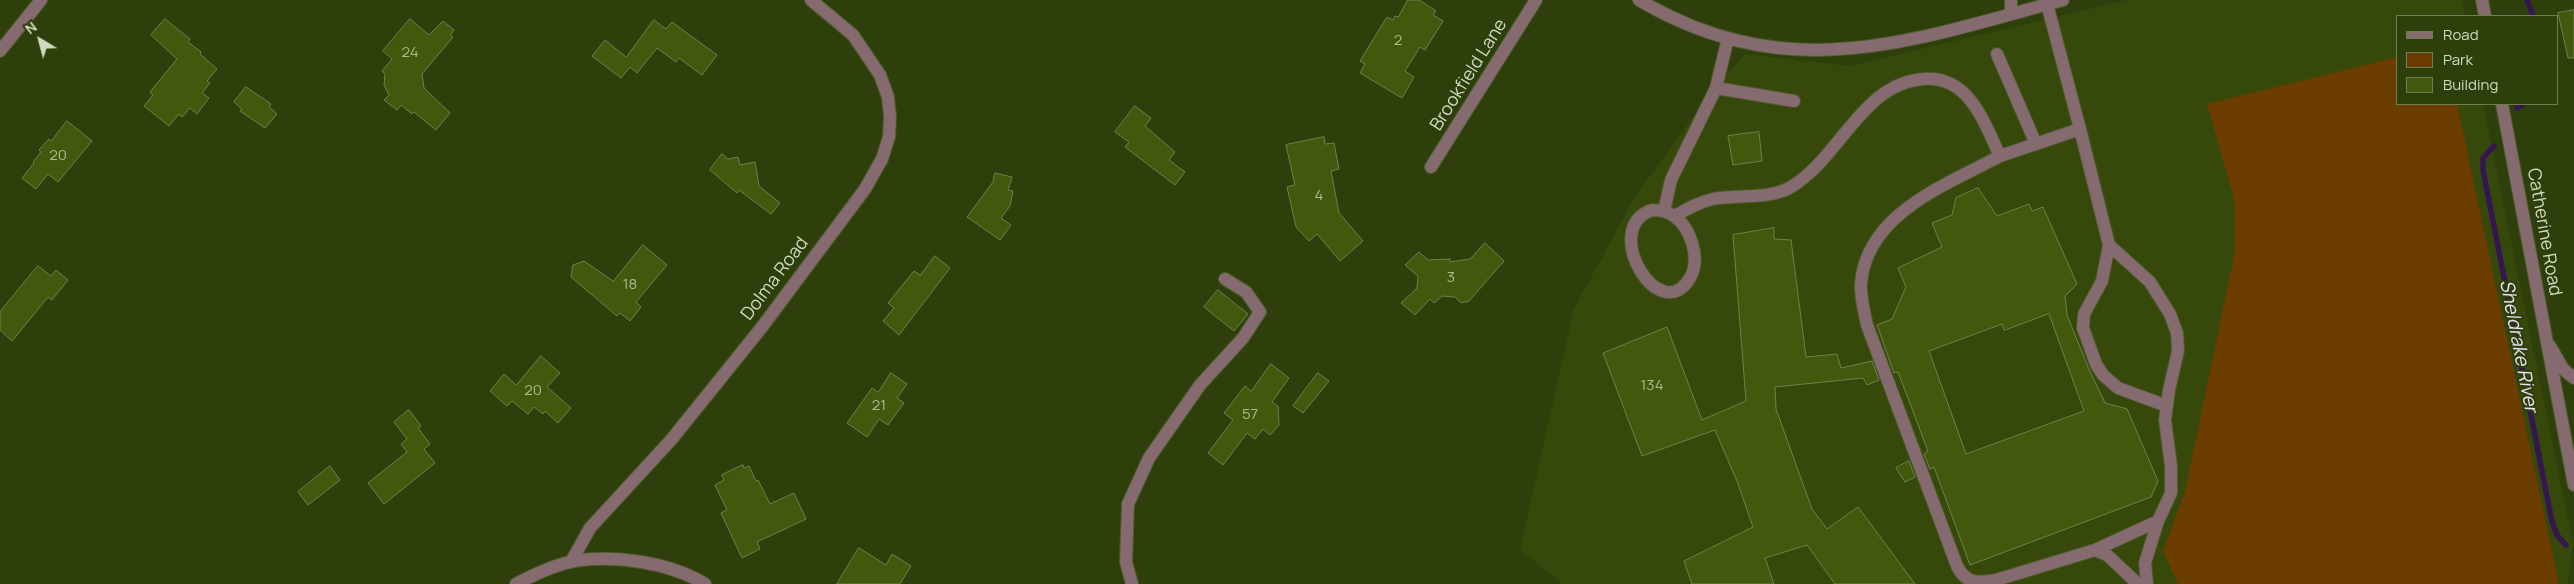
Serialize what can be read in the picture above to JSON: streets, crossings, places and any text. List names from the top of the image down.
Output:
{
  "streets": {
    "street": ["Brookfield Lane", "Catherine Road", "Dolma Road"]
  },
  "water": ["Sheldrake River"],
  "house_numbers": [
    "2",
    "24",
    "20",
    "4",
    "3",
    "18",
    "134",
    "20",
    "21",
    "57"
  ],
  "legend": ["Road", "Park", "Building"],
  "north": "top left"
}
